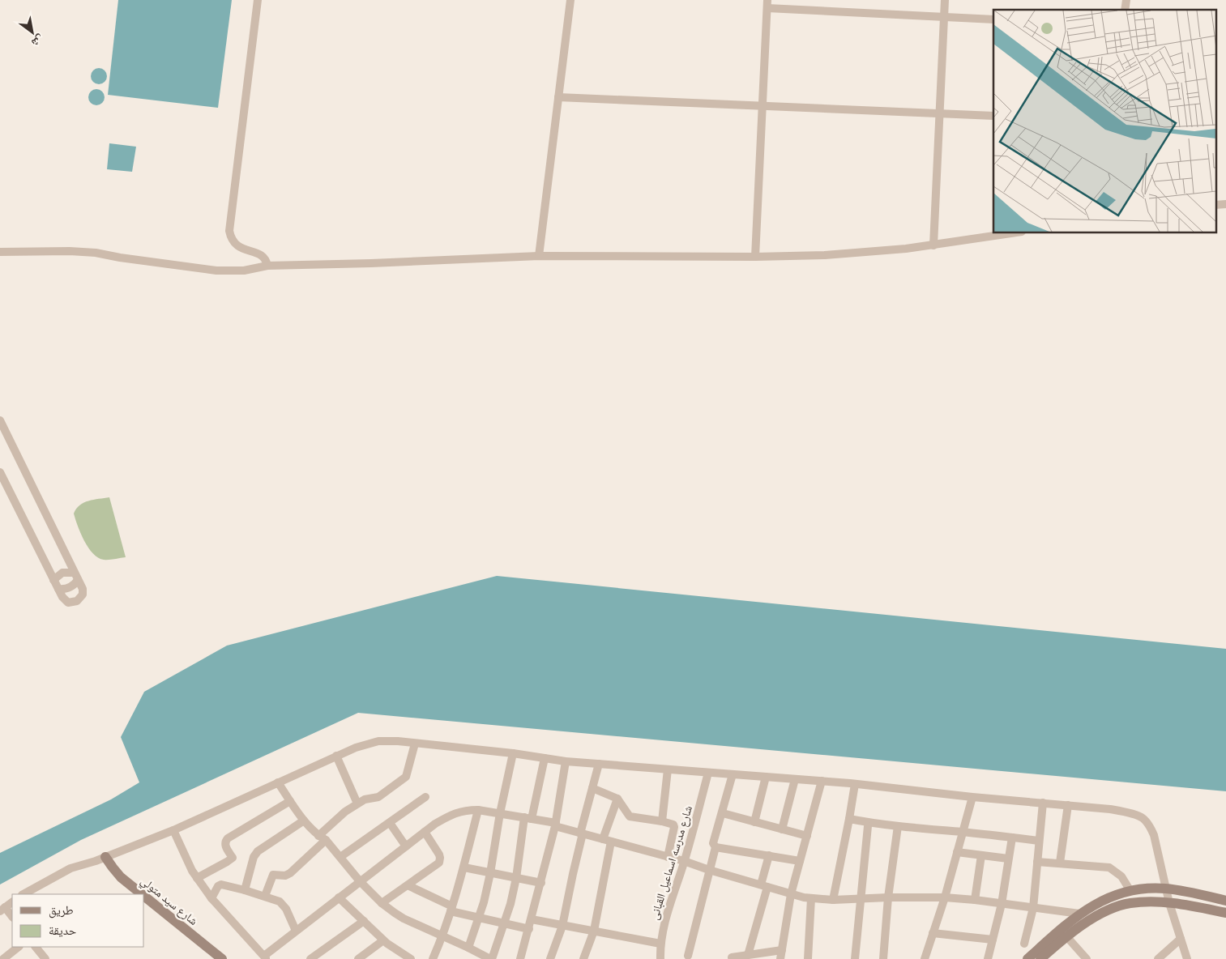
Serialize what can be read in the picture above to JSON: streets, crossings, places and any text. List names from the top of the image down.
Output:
{
  "streets": {
    "main road": ["شارع سيد متولي"],
    "street": ["شارع مدرسه اسماعيل القبانى"]
  },
  "legend": ["طريق", "حديقة"],
  "north": "bottom right"
}
